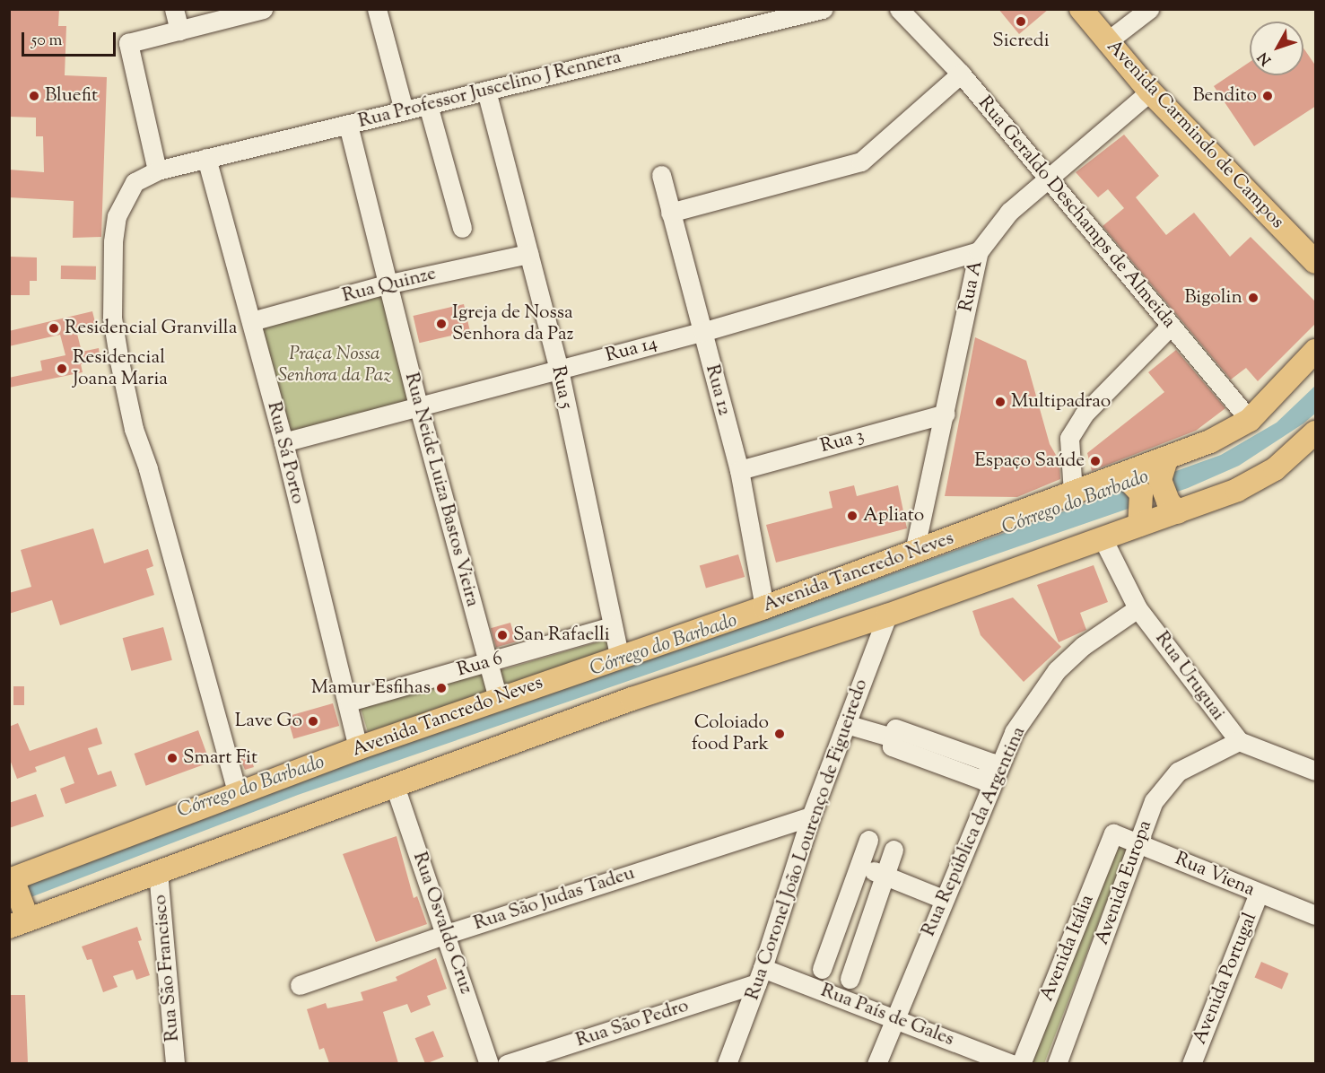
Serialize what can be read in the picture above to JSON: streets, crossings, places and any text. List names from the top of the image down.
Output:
{
  "streets": {
    "main road": ["Avenida Carmindo de Campos", "Avenida Tancredo Neves"],
    "street": [
      "Rua Professor Juscelino J Rennera",
      "Rua Geraldo Deschamps de Almeida",
      "Rua Quinze",
      "Rua A",
      "Rua 14",
      "Rua 5",
      "Rua 12",
      "Rua 3",
      "Rua Sá Porto",
      "Rua Neide Luiza Bastos Vieira",
      "Rua 6",
      "Rua Uruguai",
      "Rua República da Argentina",
      "Rua Coronel João Lourenço de Figueiredo",
      "Rua Viena",
      "Avenida Europa",
      "Rua São Judas Tadeu",
      "Rua Osvaldo Cruz",
      "Avenida Itália",
      "Rua São Francisco",
      "Avenida Portugal",
      "Rua País de Gales",
      "Rua São Pedro"
    ]
  },
  "crossings": [
    ["Rua Professor Juscelino J Rennera", "Rua 5"],
    ["Rua Professor Juscelino J Rennera", "Rua Sá Porto"],
    ["Rua Professor Juscelino J Rennera", "Rua Neide Luiza Bastos Vieira"],
    ["Rua Professor Juscelino J Rennera", "Avenida Tancredo Neves"],
    ["Avenida Carmindo de Campos", "Rua A"],
    ["Rua Geraldo Deschamps de Almeida", "Rua A"],
    ["Rua Geraldo Deschamps de Almeida", "Avenida Tancredo Neves"],
    ["Rua Quinze", "Rua 5"],
    ["Rua Quinze", "Rua Sá Porto"],
    ["Rua Quinze", "Rua Neide Luiza Bastos Vieira"],
    ["Rua A", "Rua 14"],
    ["Rua A", "Rua 3"],
    ["Rua A", "Avenida Tancredo Neves"],
    ["Rua 14", "Rua 5"],
    ["Rua 14", "Rua 12"],
    ["Rua 14", "Rua Sá Porto"],
    ["Rua 14", "Rua Neide Luiza Bastos Vieira"],
    ["Rua 5", "Avenida Tancredo Neves"],
    ["Rua 5", "Rua 6"],
    ["Rua 12", "Rua 3"],
    ["Rua 12", "Avenida Tancredo Neves"],
    ["Rua Sá Porto", "Avenida Tancredo Neves"],
    ["Rua Sá Porto", "Rua 6"],
    ["Rua Neide Luiza Bastos Vieira", "Avenida Tancredo Neves"],
    ["Rua Neide Luiza Bastos Vieira", "Rua 6"],
    ["Rua Uruguai", "Rua República da Argentina"],
    ["Rua Uruguai", "Avenida Europa"],
    ["Rua República da Argentina", "Rua País de Gales"],
    ["Rua Coronel João Lourenço de Figueiredo", "Rua São Judas Tadeu"],
    ["Rua Coronel João Lourenço de Figueiredo", "Rua País de Gales"],
    ["Rua Coronel João Lourenço de Figueiredo", "Rua São Pedro"],
    ["Rua Viena", "Avenida Europa"],
    ["Rua Viena", "Avenida Itália"],
    ["Rua Viena", "Avenida Portugal"],
    ["Rua São Judas Tadeu", "Rua Osvaldo Cruz"],
    ["Rua País de Gales", "Rua São Pedro"]
  ],
  "water": ["Córrego do Barbado"],
  "parks": ["Praça Nossa Senhora da Paz"],
  "places": [
    "Sicredi",
    "Bluefit",
    "Bendito",
    "Bigolin",
    "Igreja de Nossa Senhora da Paz",
    "Residencial Granvilla",
    "Residencial Joana Maria",
    "Multipadrao",
    "Espaço Saúde",
    "Apliato",
    "San Rafaelli",
    "Mamur Esfihas",
    "Lave Go",
    "Coloiado food Park",
    "Smart Fit"
  ],
  "scale_bar": "50 m",
  "north": "bottom left"
}
